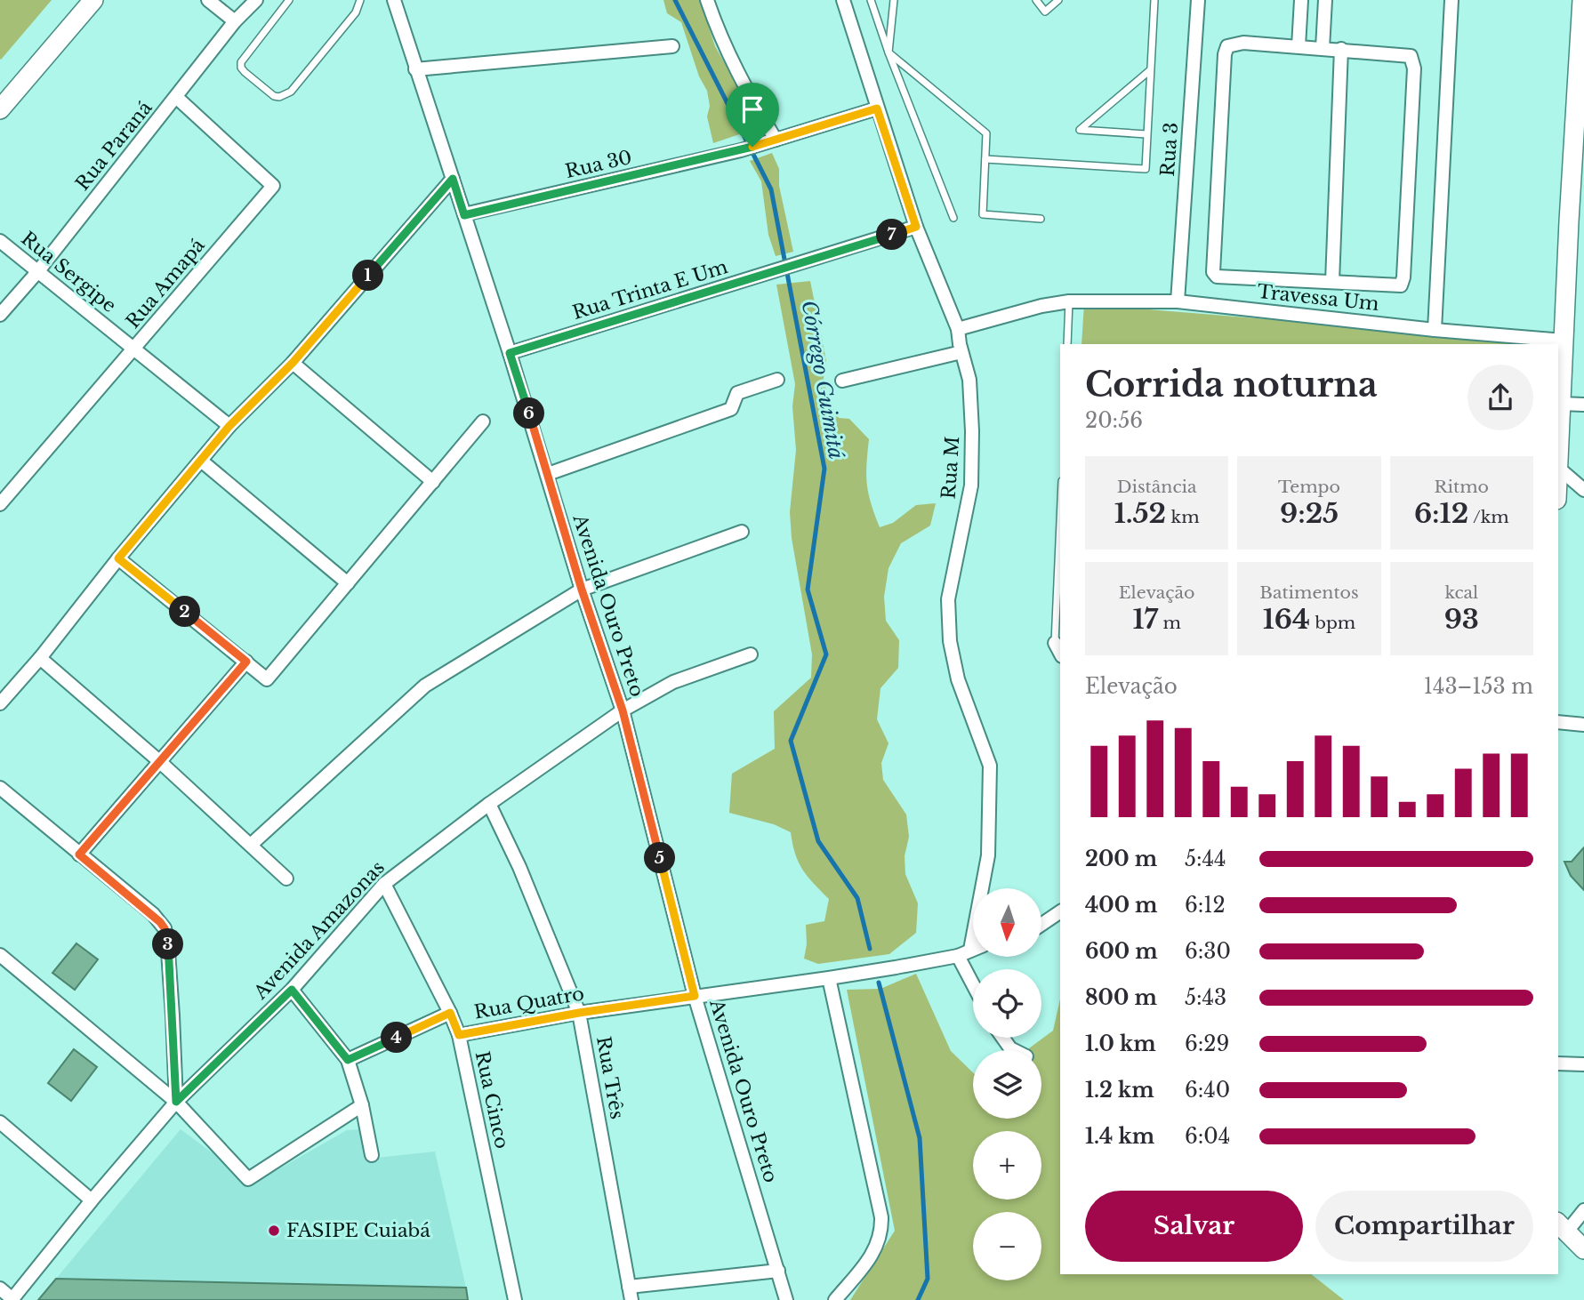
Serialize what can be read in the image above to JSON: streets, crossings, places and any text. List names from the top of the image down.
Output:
{
  "streets": {
    "street": [
      "Rua Paraná",
      "Rua 3",
      "Rua 30",
      "Rua Sergipe",
      "Rua Amapá",
      "Rua Trinta E Um",
      "Travessa Um",
      "Rua M",
      "Avenida Ouro Preto",
      "Avenida Amazonas",
      "Rua Quatro",
      "Rua Três",
      "Rua Cinco"
    ]
  },
  "crossings": [
    ["Rua Paraná", "Rua Sergipe"],
    ["Rua Paraná", "Rua Amapá"],
    ["Rua 3", "Travessa Um"],
    ["Rua 30", "Rua M"],
    ["Rua 30", "Avenida Ouro Preto"],
    ["Rua Sergipe", "Rua Amapá"],
    ["Rua Trinta E Um", "Rua M"],
    ["Rua Trinta E Um", "Avenida Ouro Preto"],
    ["Travessa Um", "Rua M"],
    ["Rua M", "Rua Quatro"],
    ["Avenida Ouro Preto", "Avenida Amazonas"],
    ["Avenida Ouro Preto", "Rua Quatro"],
    ["Avenida Amazonas", "Rua Três"],
    ["Avenida Amazonas", "Rua Cinco"],
    ["Rua Quatro", "Rua Três"],
    ["Rua Quatro", "Rua Cinco"]
  ],
  "water": ["Córrego Guimitá"],
  "places": ["FASIPE Cuiabá"],
  "north": "bottom",
  "page": {
    "pins": [
      "7",
      "1",
      "6",
      "2",
      "5",
      "3",
      "4"
    ],
    "heading": ["Corrida noturna", "20:56"],
    "stats": [
      ["Distância", "1.52 km"],
      ["Tempo", "9:25"],
      ["Ritmo", "6:12 /km"],
      ["Elevação", "17 m"],
      ["Batimentos", "164 bpm"],
      ["kcal", "93"]
    ],
    "chart": ["Elevação", "143–153 m"],
    "list": [
      {
        "name": "200 m",
        "note": "5:44"
      },
      {
        "name": "400 m",
        "note": "6:12"
      },
      {
        "name": "600 m",
        "note": "6:30"
      },
      {
        "name": "800 m",
        "note": "5:43"
      },
      {
        "name": "1.0 km",
        "note": "6:29"
      },
      {
        "name": "1.2 km",
        "note": "6:40"
      },
      {
        "name": "1.4 km",
        "note": "6:04"
      }
    ],
    "map_buttons": ["+", "−"],
    "buttons": ["Salvar", "Compartilhar"]
  }
}
